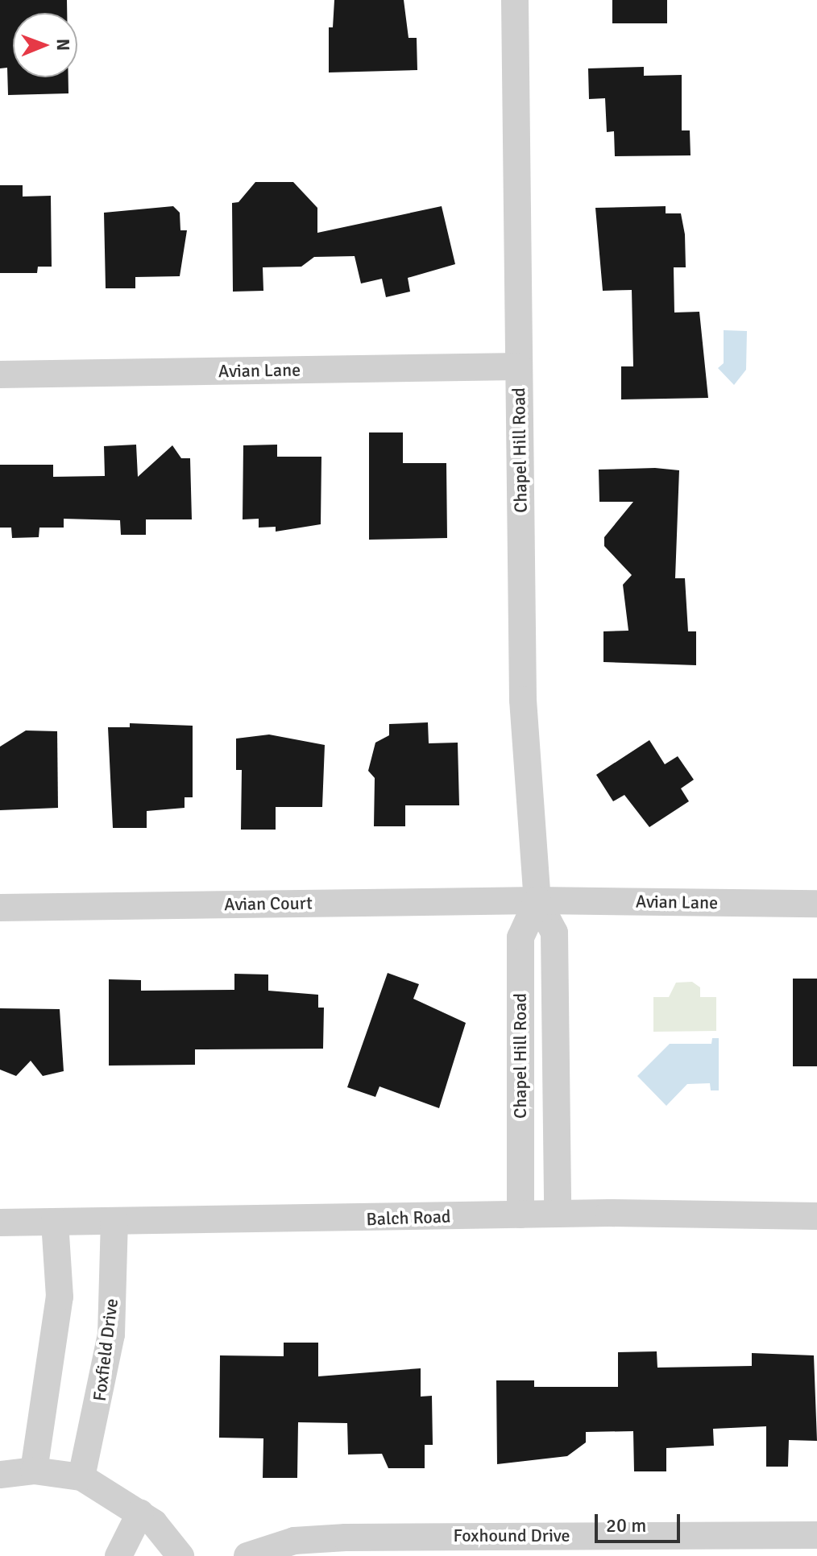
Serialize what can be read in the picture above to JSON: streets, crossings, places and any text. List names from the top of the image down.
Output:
{
  "streets": {
    "street": [
      "Avian Lane",
      "Chapel Hill Road",
      "Avian Court",
      "Balch Road",
      "Foxfield Drive",
      "Foxhound Drive"
    ]
  },
  "crossings": [
    ["Avian Lane", "Chapel Hill Road"],
    ["Avian Lane", "Avian Court"],
    ["Chapel Hill Road", "Avian Court"],
    ["Chapel Hill Road", "Balch Road"],
    ["Balch Road", "Foxfield Drive"]
  ],
  "scale_bar": "20 m",
  "north": "right"
}
